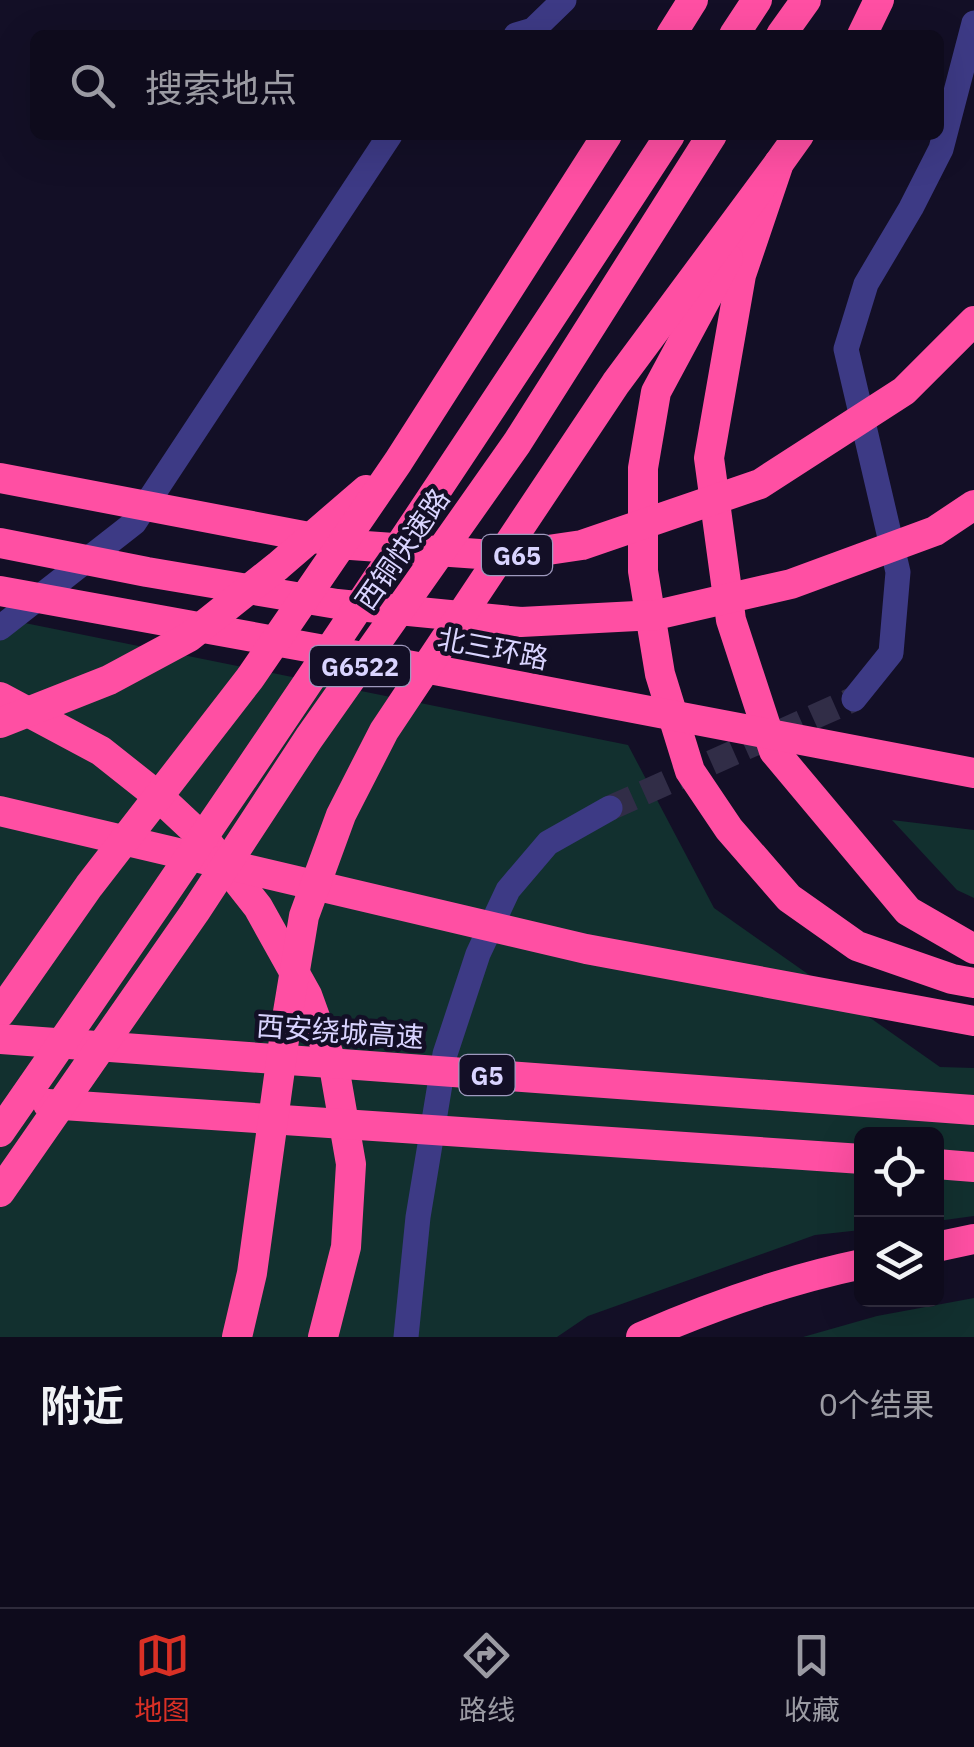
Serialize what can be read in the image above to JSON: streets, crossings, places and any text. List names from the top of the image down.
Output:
{
  "streets": {
    "highway": [
      "西铜快速路",
      "G65",
      "北三环路",
      "G6522",
      "西安绕城高速",
      "G5"
    ]
  },
  "page": {
    "search": "搜索地点",
    "heading": ["附近", "0个结果"],
    "nav": ["地图", "路线", "收藏"]
  }
}
